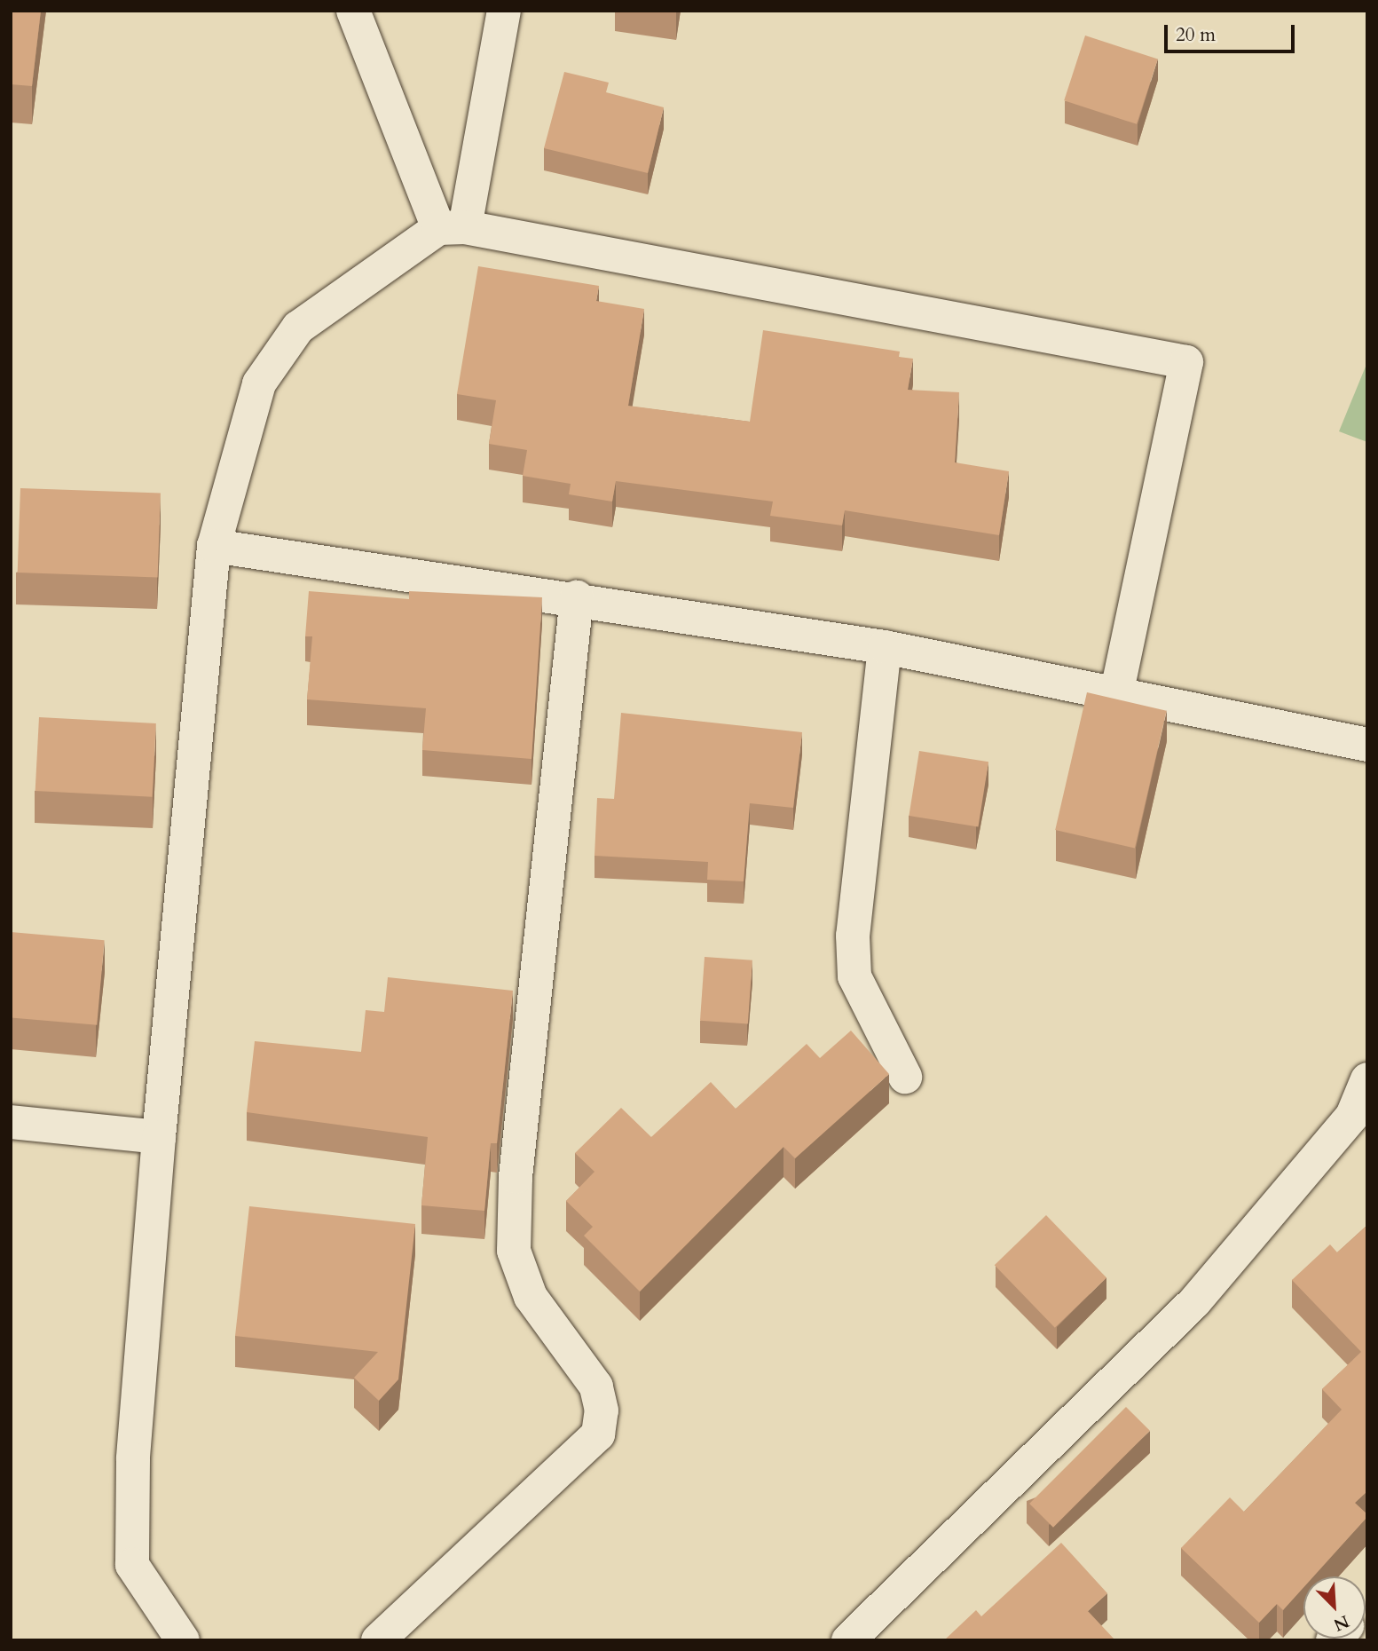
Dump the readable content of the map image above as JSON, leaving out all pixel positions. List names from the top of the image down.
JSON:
{
  "scale_bar": "20 m",
  "north": "bottom right"
}
